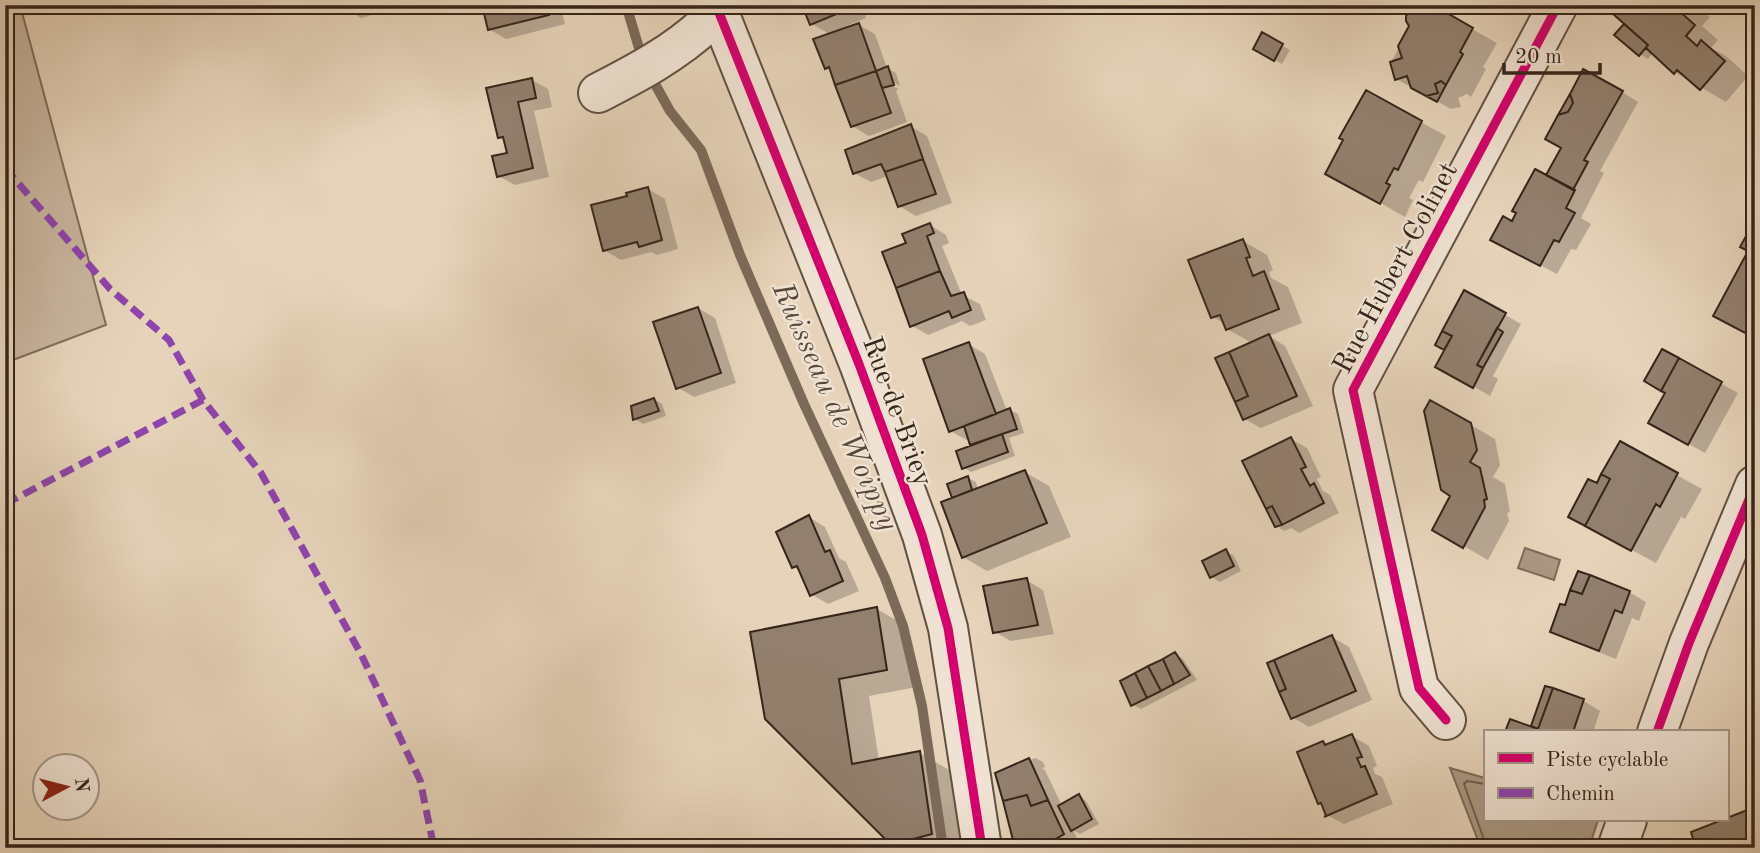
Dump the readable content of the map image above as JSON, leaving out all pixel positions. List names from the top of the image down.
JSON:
{
  "streets": {
    "street": ["Rue Hubert Colinet", "Rue de Briey"]
  },
  "water": ["Ruisseau de Woippy"],
  "legend": ["Piste cyclable", "Chemin"],
  "scale_bar": "20 m",
  "north": "right"
}
